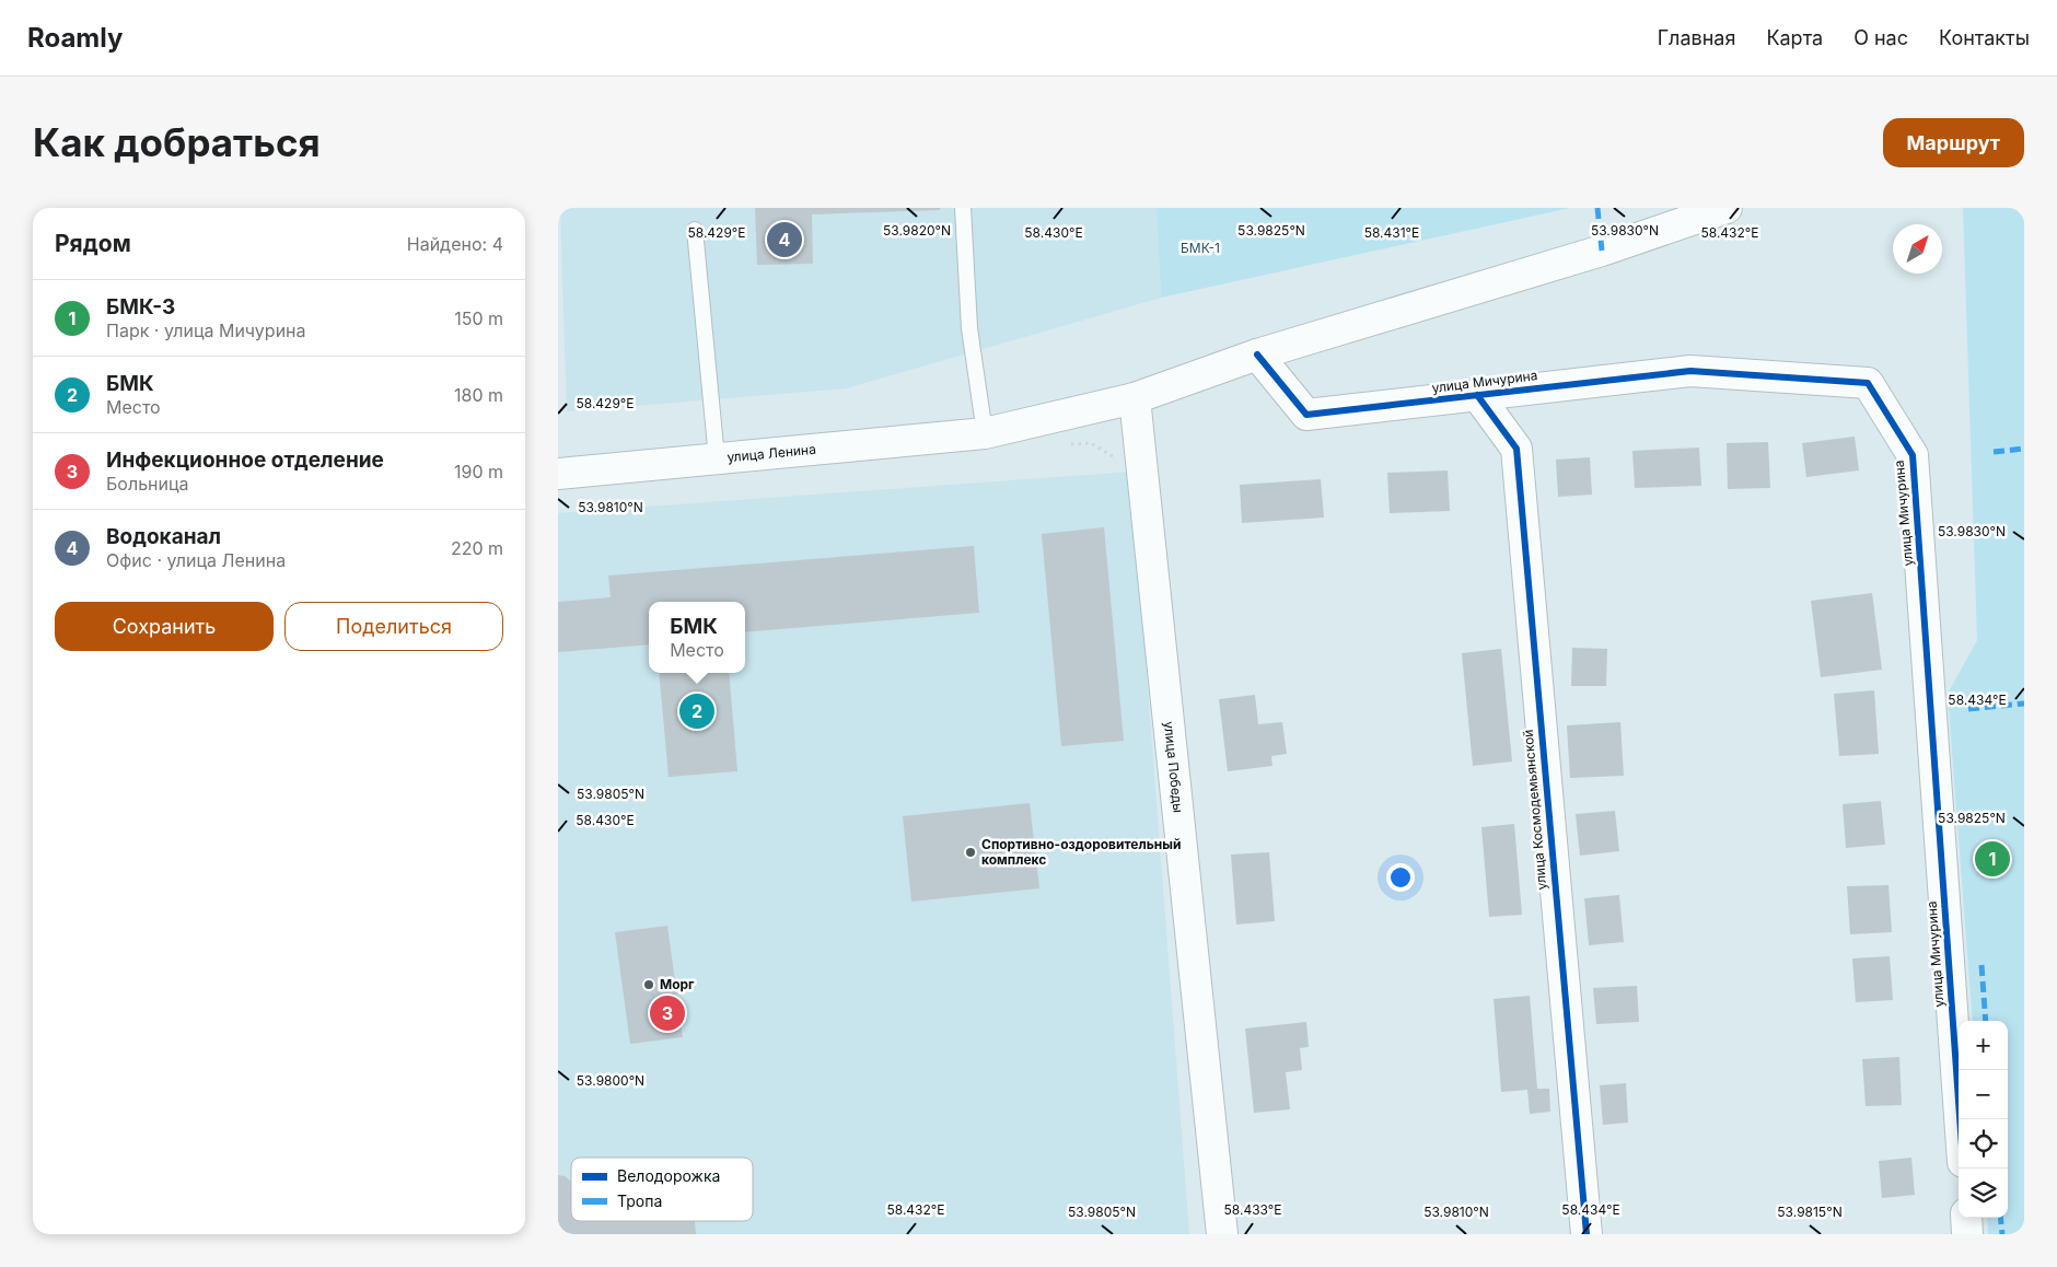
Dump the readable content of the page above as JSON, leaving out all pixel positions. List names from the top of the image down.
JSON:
{
  "streets": {
    "street": [
      "улица Мичурина",
      "улица Ленина",
      "улица Победы",
      "улица Космодемьянской"
    ]
  },
  "crossings": [
    ["улица Мичурина", "улица Ленина"],
    ["улица Мичурина", "улица Космодемьянской"],
    ["улица Ленина", "улица Победы"]
  ],
  "parks": ["БМК-1"],
  "places": ["Спортивно-оздоровительный комплекс", "Морг"],
  "legend": ["Велодорожка", "Тропа"],
  "north": "top right",
  "page": {
    "header": "Roamly",
    "nav": [
      "Главная",
      "Карта",
      "О нас",
      "Контакты"
    ],
    "buttons": [
      "Маршрут",
      ["Сохранить", "Поделиться"]
    ],
    "title": "Как добраться",
    "heading": ["Рядом", "Найдено: 4"],
    "pins": [
      "4",
      "2",
      "1",
      "3"
    ],
    "list": [
      {
        "mark": "1",
        "name": "БМК-3",
        "note": "Парк · улица Мичурина",
        "value": "150 m"
      },
      {
        "mark": "2",
        "name": "БМК",
        "note": "Место",
        "value": "180 m"
      },
      {
        "mark": "3",
        "name": "Инфекционное отделение",
        "note": "Больница",
        "value": "190 m"
      },
      {
        "mark": "4",
        "name": "Водоканал",
        "note": "Офис · улица Ленина",
        "value": "220 m"
      }
    ],
    "popup": ["БМК", "Место"],
    "map_buttons": ["+", "−"]
  },
  "coordinates": [
    "53.9820°N",
    "53.9825°N",
    "53.9830°N",
    "58.430°E",
    "58.429°E",
    "58.431°E",
    "58.432°E",
    "53.9810°N",
    "58.434°E",
    "53.9805°N",
    "53.9800°N",
    "58.433°E",
    "53.9815°N"
  ]
}
